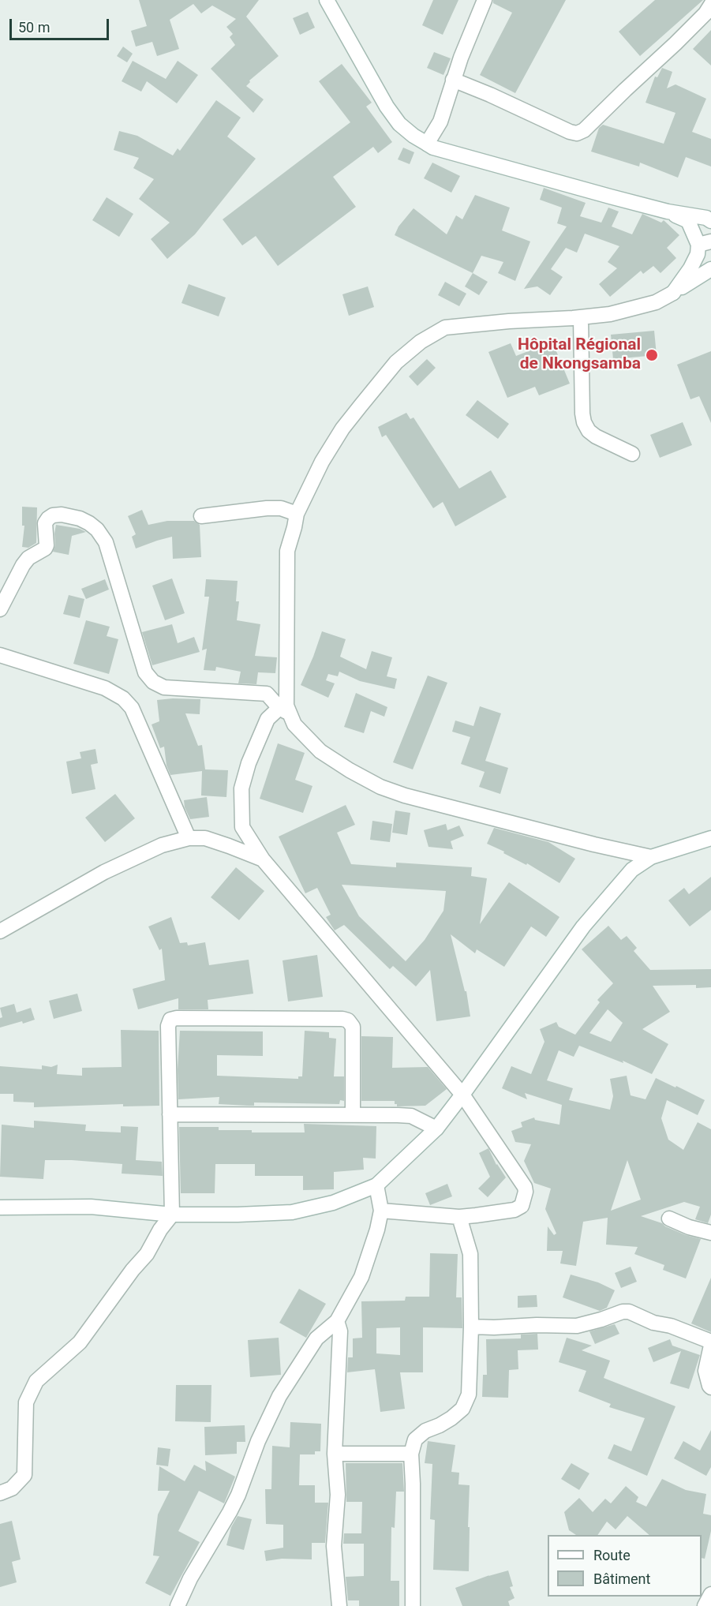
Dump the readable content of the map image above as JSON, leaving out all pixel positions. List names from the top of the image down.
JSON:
{
  "places": ["Hôpital Régional de Nkongsamba"],
  "legend": ["Route", "Bâtiment"],
  "scale_bar": "50 m"
}
